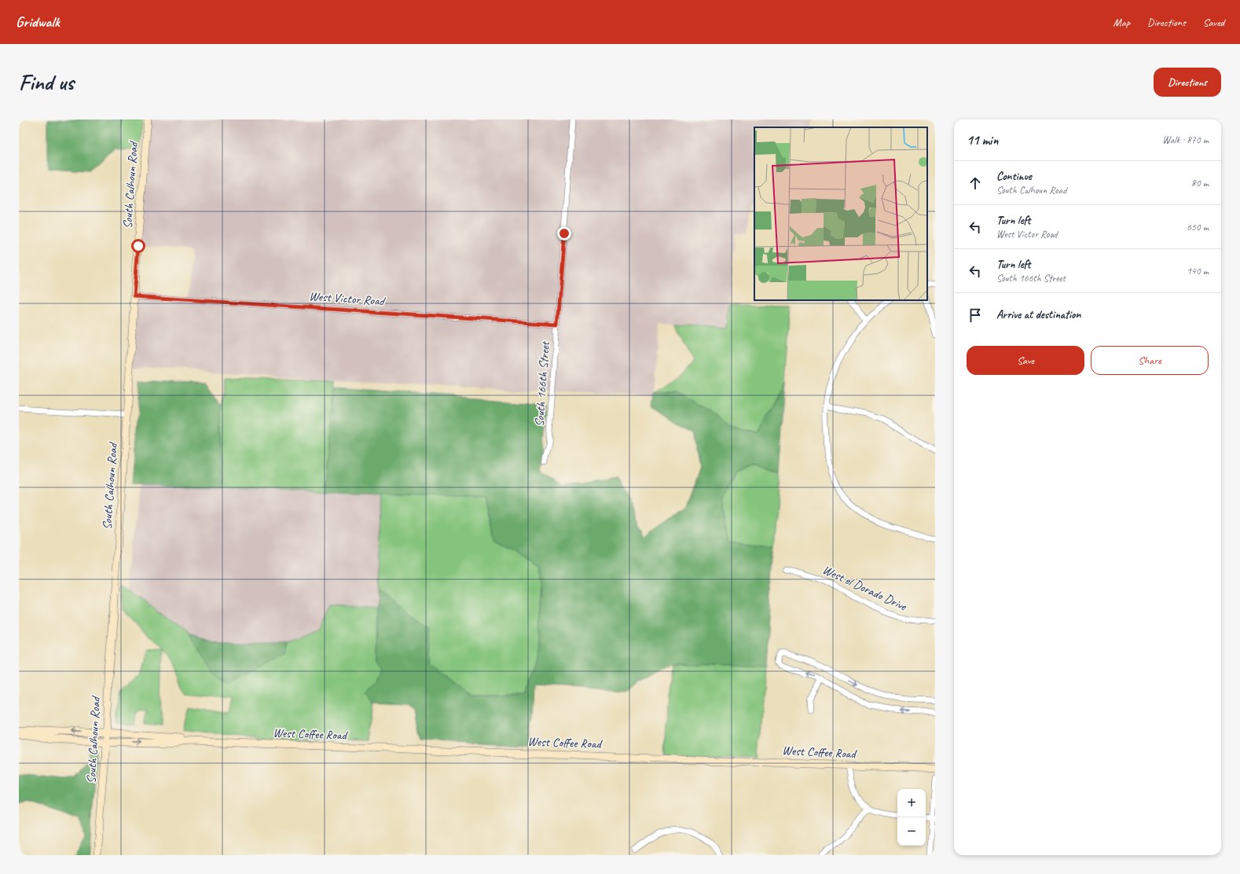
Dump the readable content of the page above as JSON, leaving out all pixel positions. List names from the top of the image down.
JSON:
{
  "streets": {
    "street": [
      "South Calhoun Road",
      "West Victor Road",
      "South 166th Street",
      "West el Dorado Drive",
      "West Coffee Road"
    ]
  },
  "crossings": [
    ["South Calhoun Road", "West Victor Road"],
    ["South Calhoun Road", "West Coffee Road"],
    ["West Victor Road", "South 166th Street"]
  ],
  "page": {
    "header": "Gridwalk",
    "nav": ["Map", "Directions", "Saved"],
    "buttons": [
      "Directions",
      ["Save", "Share"]
    ],
    "title": "Find us",
    "heading": ["11 min", "Walk · 870 m"],
    "list": [
      ["Continue", "South Calhoun Road", "80 m"],
      ["Turn left", "West Victor Road", "650 m"],
      ["Turn left", "South 166th Street", "140 m"],
      "Arrive at destination"
    ],
    "map_buttons": ["+", "−"]
  }
}
